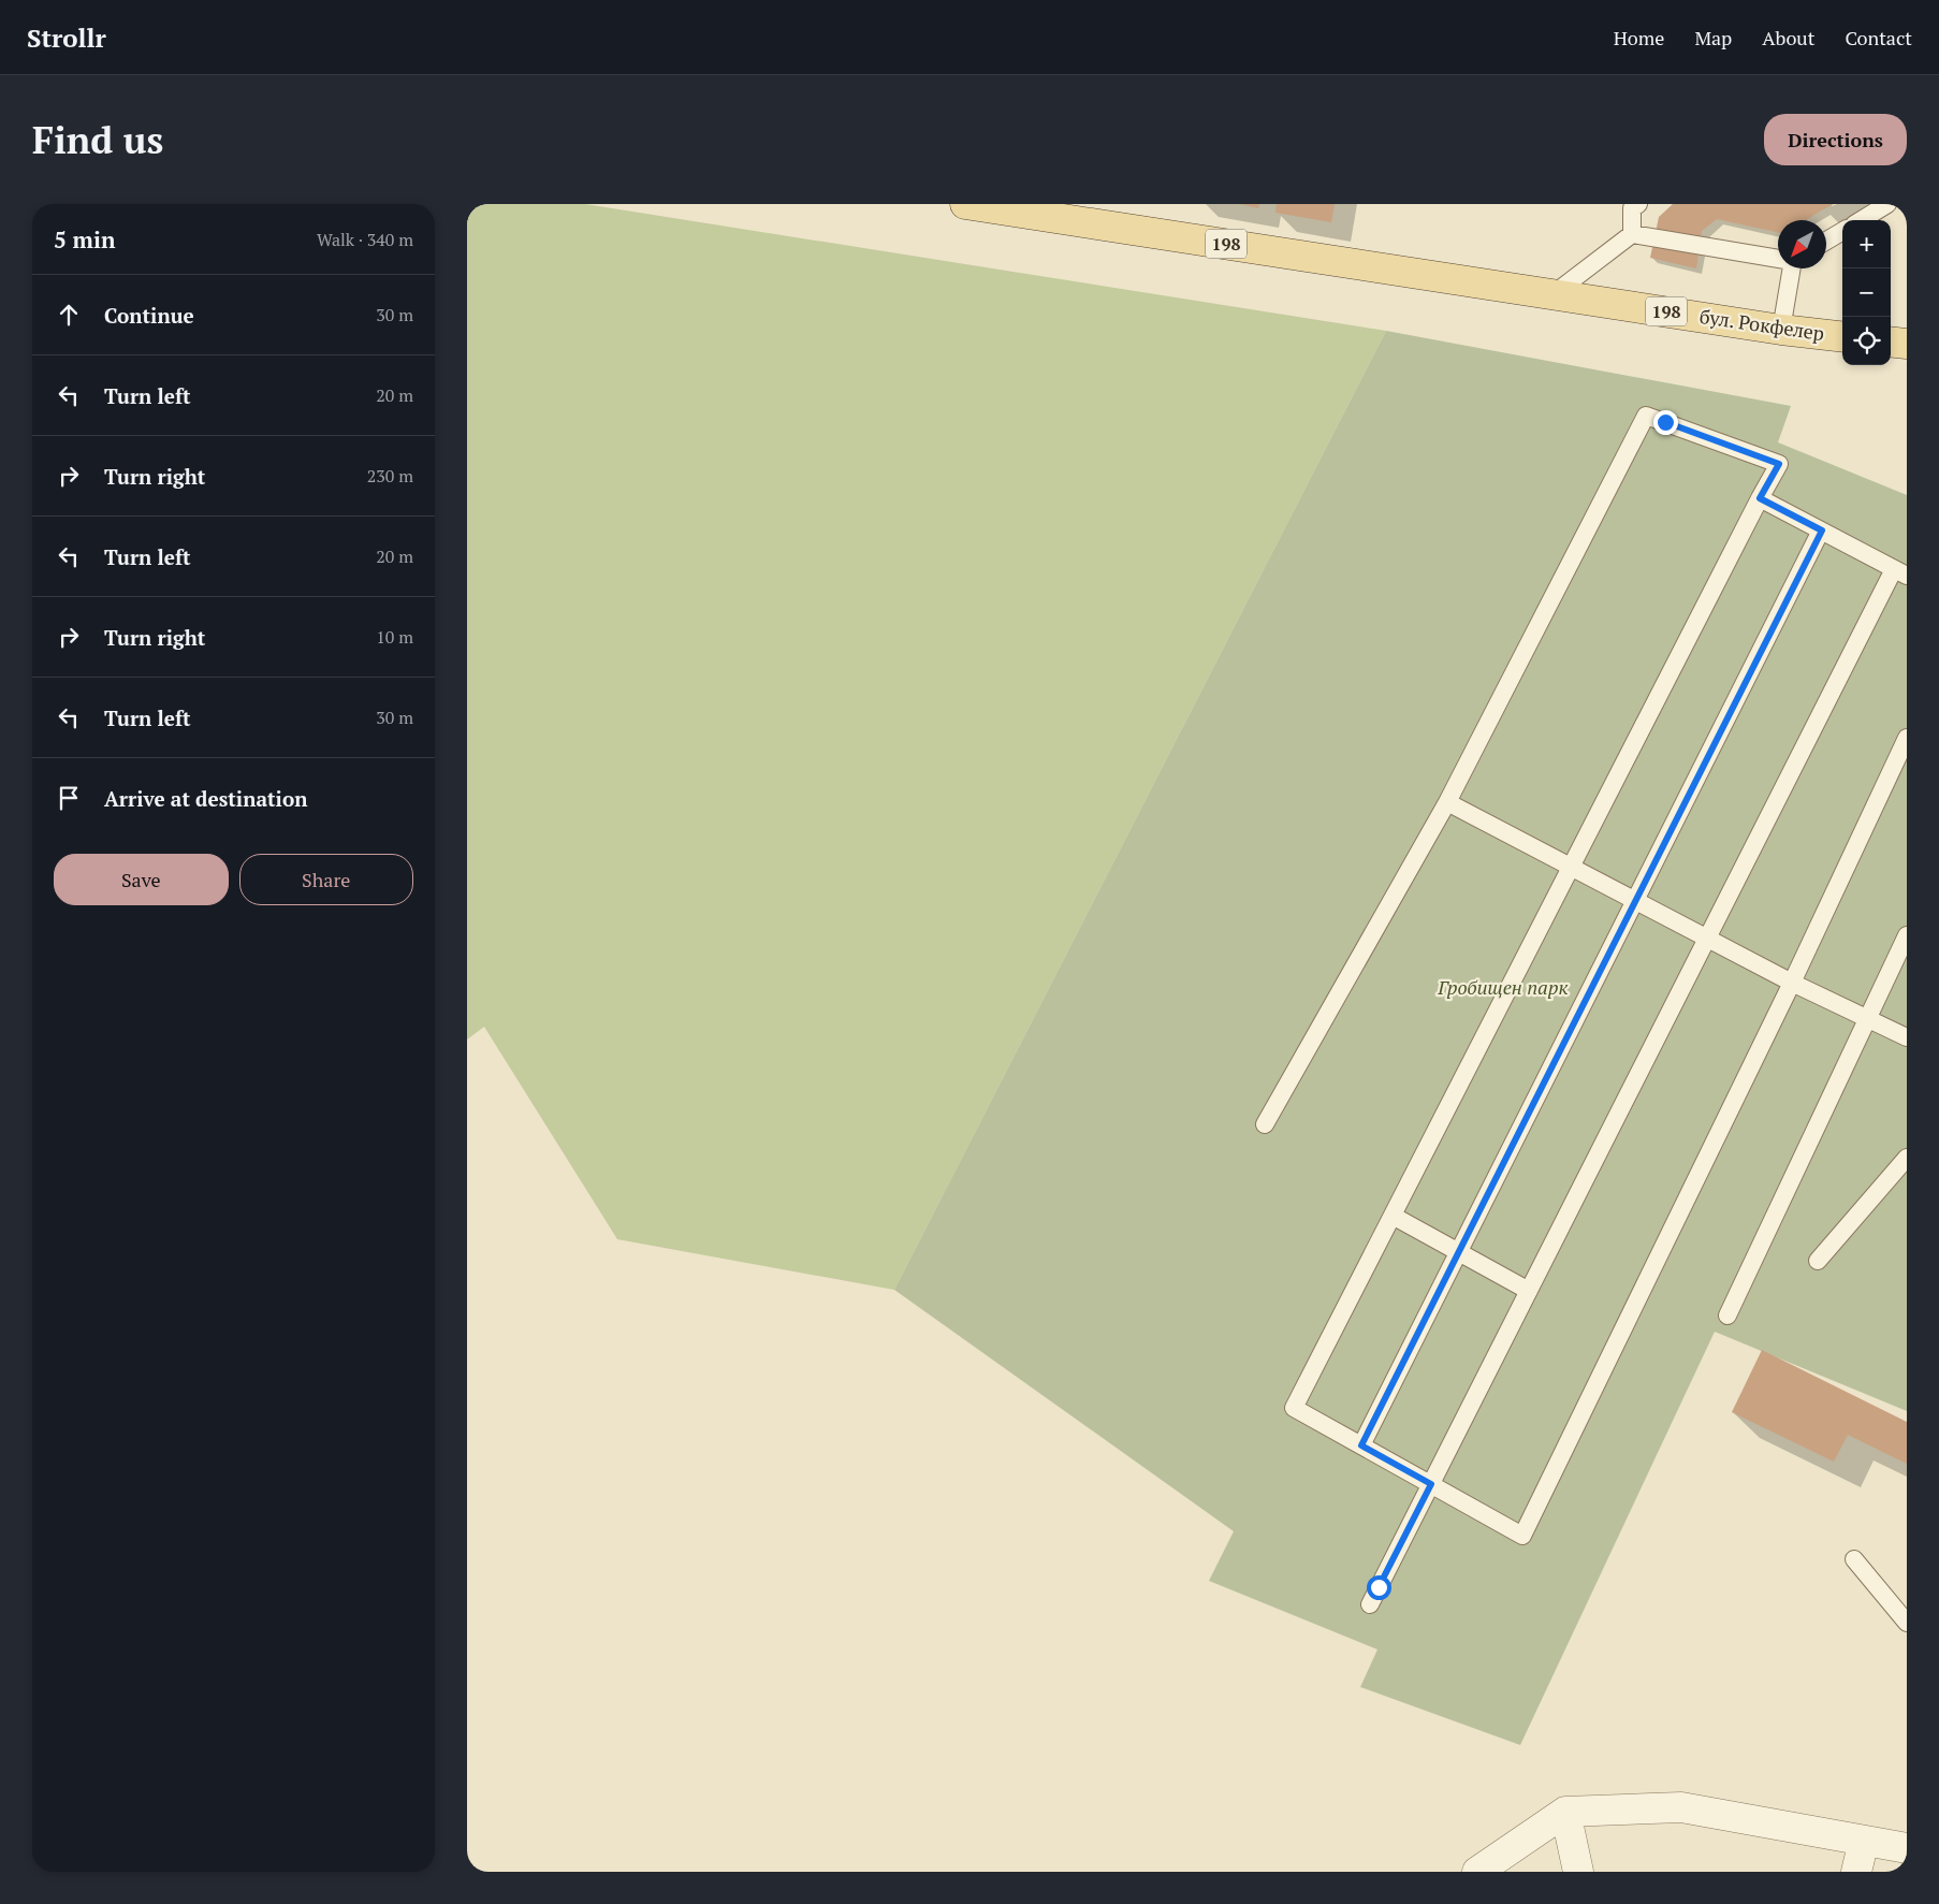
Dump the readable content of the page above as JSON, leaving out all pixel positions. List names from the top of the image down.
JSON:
{
  "streets": {
    "main road": ["198", "бул. Рокфелер"]
  },
  "parks": ["Гробищен парк"],
  "north": "bottom left",
  "page": {
    "header": "Strollr",
    "nav": [
      "Home",
      "Map",
      "About",
      "Contact"
    ],
    "buttons": [
      "Directions",
      ["Save", "Share"]
    ],
    "title": "Find us",
    "heading": ["5 min", "Walk · 340 m"],
    "map_buttons": ["+", "−"],
    "list": [
      ["Continue", "30 m"],
      ["Turn left", "20 m"],
      ["Turn right", "230 m"],
      ["Turn left", "20 m"],
      ["Turn right", "10 m"],
      ["Turn left", "30 m"],
      "Arrive at destination"
    ]
  }
}
